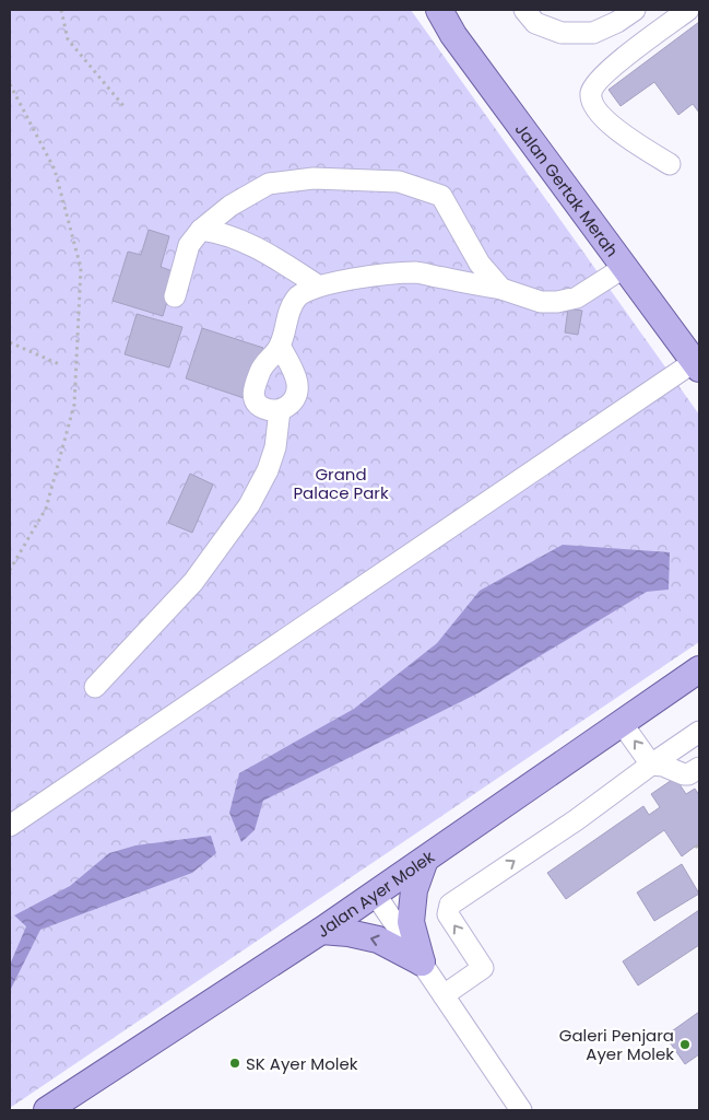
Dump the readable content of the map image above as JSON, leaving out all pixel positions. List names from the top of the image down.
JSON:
{
  "streets": {
    "main road": ["Jalan Gertak Merah", "Jalan Ayer Molek"]
  },
  "parks": ["Grand Palace Park"],
  "places": ["Galeri Penjara Ayer Molek", "SK Ayer Molek"]
}
